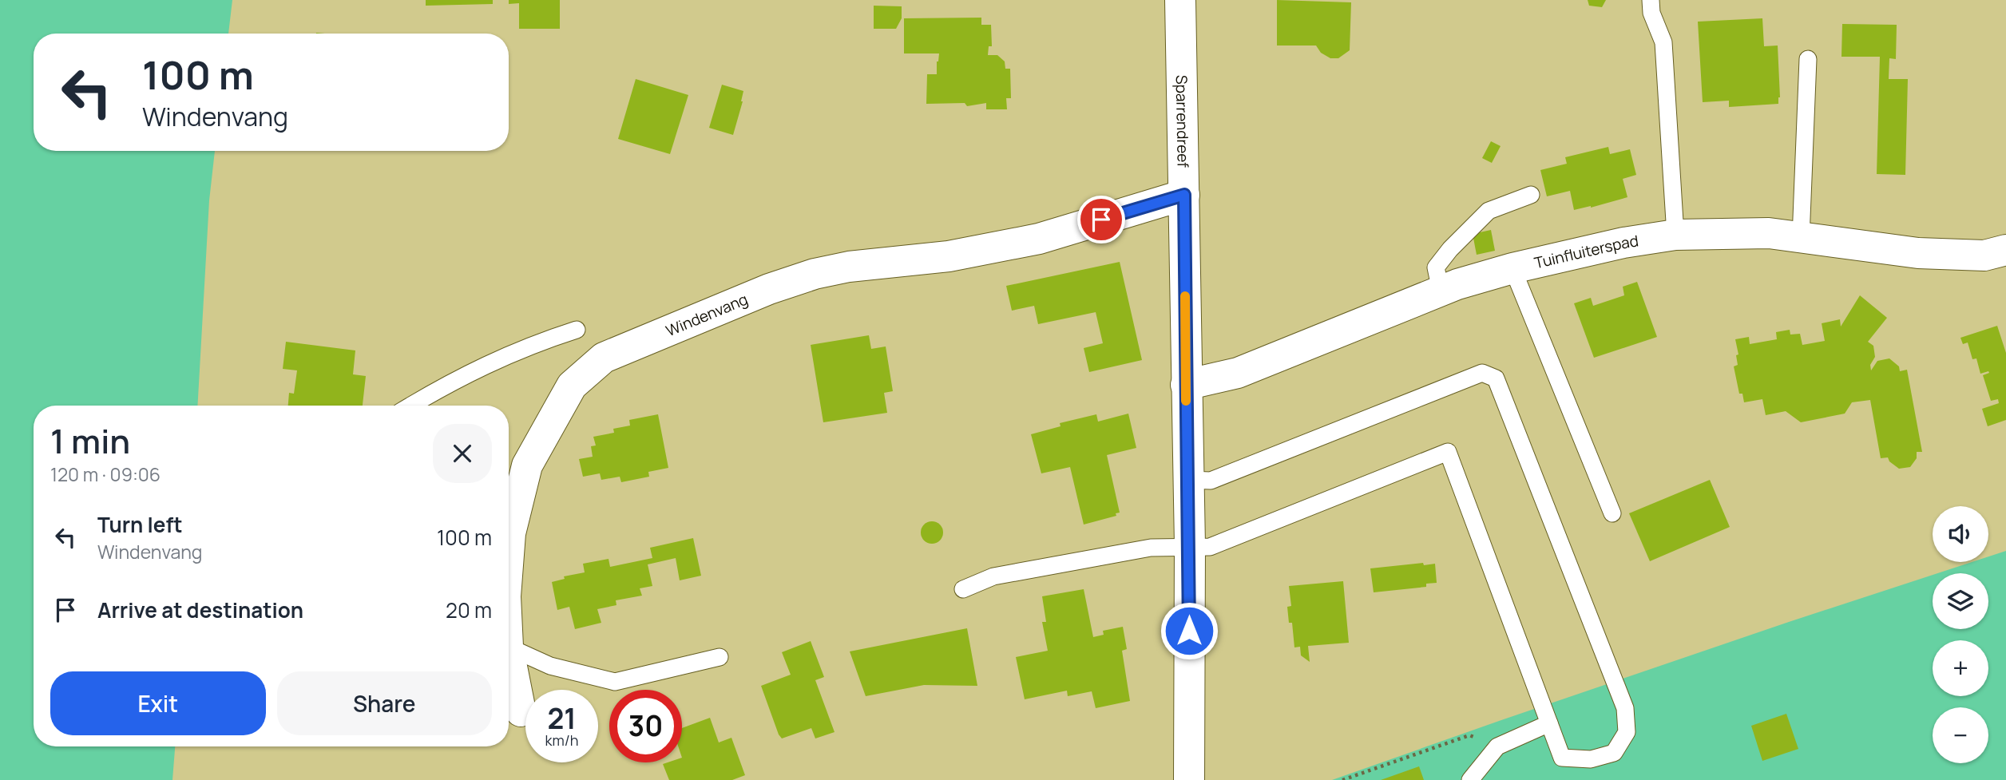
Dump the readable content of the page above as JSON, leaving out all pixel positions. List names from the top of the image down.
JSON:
{
  "streets": {
    "street": ["Sparrendreef", "Tuinfluiterspad", "Windenvang"]
  },
  "crossings": [
    ["Sparrendreef", "Tuinfluiterspad"],
    ["Sparrendreef", "Windenvang"]
  ],
  "page": {
    "turn": ["100 m", "Windenvang"],
    "heading": ["1 min", "120 m · 09:06"],
    "list": [
      {
        "name": "Turn left",
        "note": "Windenvang",
        "value": "100 m"
      },
      {
        "name": "Arrive at destination",
        "value": "20 m"
      }
    ],
    "map_buttons": ["+", "−"],
    "buttons": ["Exit", "Share"],
    "speed": "21 km/h",
    "limit": "30"
  }
}
